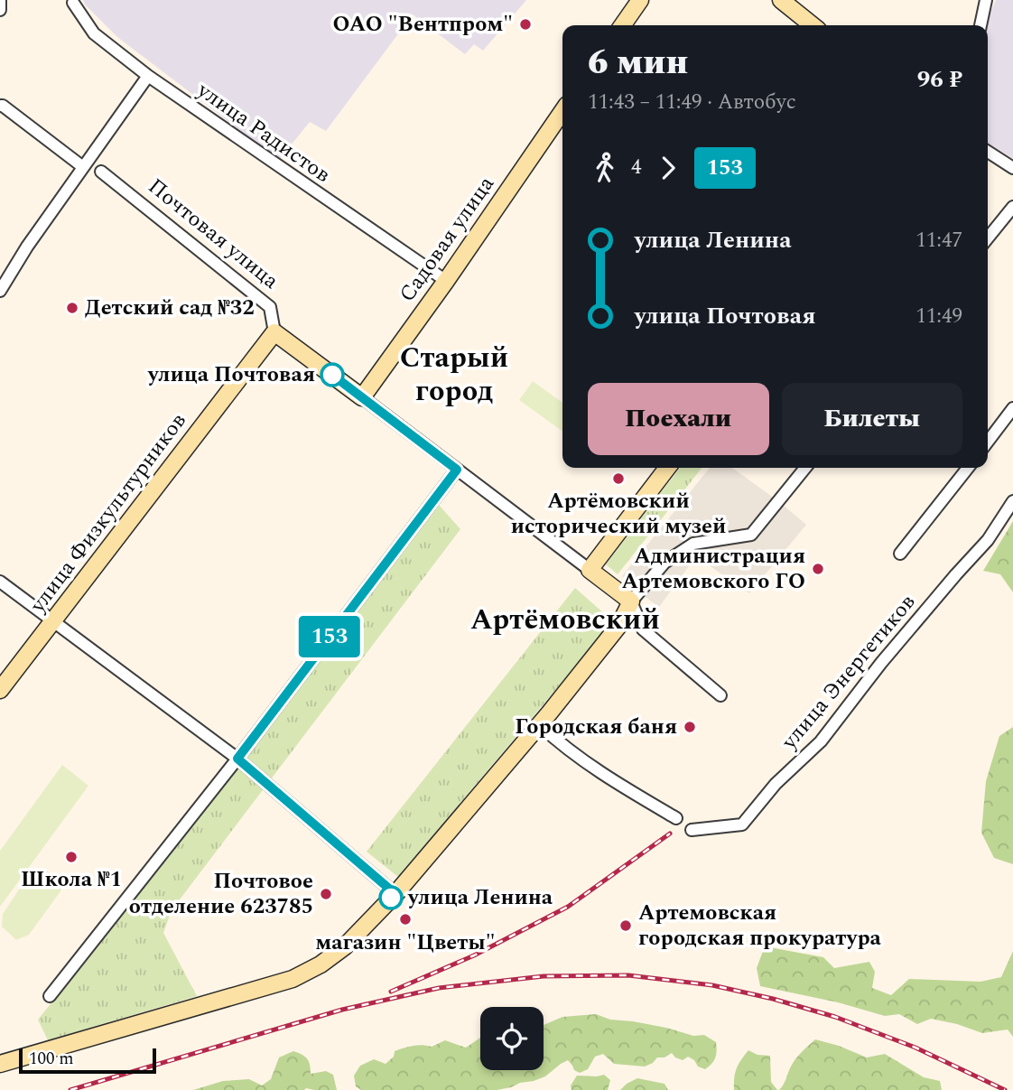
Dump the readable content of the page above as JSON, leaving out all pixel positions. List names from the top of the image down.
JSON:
{
  "streets": {
    "street": [
      "улица Радистов",
      "Почтовая улица",
      "Садовая улица",
      "улица Физкультурников",
      "улица Энергетиков"
    ]
  },
  "crossings": [
    ["улица Радистов", "Садовая улица"],
    ["Почтовая улица", "улица Физкультурников"]
  ],
  "districts": ["Старый город", "Артёмовский"],
  "places": [
    "ОАО \"Вентпром\"",
    "Детский сад №32",
    "улица Почтовая",
    "Артёмовский исторический музей",
    "Администрация Артемовского ГО",
    "Городская баня",
    "Школа №1",
    "Почтовое отделение 623785",
    "улица Ленина",
    "магазин \"Цветы\"",
    "Артемовская городская прокуратура"
  ],
  "lines": ["bus line 153"],
  "scale_bar": "100 m",
  "page": {
    "on_map": "153",
    "heading": ["6 мин", "11:43 – 11:49 · Автобус", "96 ₽"],
    "legs": ["4", "153"],
    "list": [
      {
        "name": "улица Ленина",
        "value": "11:47"
      },
      {
        "name": "улица Почтовая",
        "value": "11:49"
      }
    ],
    "buttons": ["Поехали", "Билеты"],
    "scale": "100 m"
  }
}
